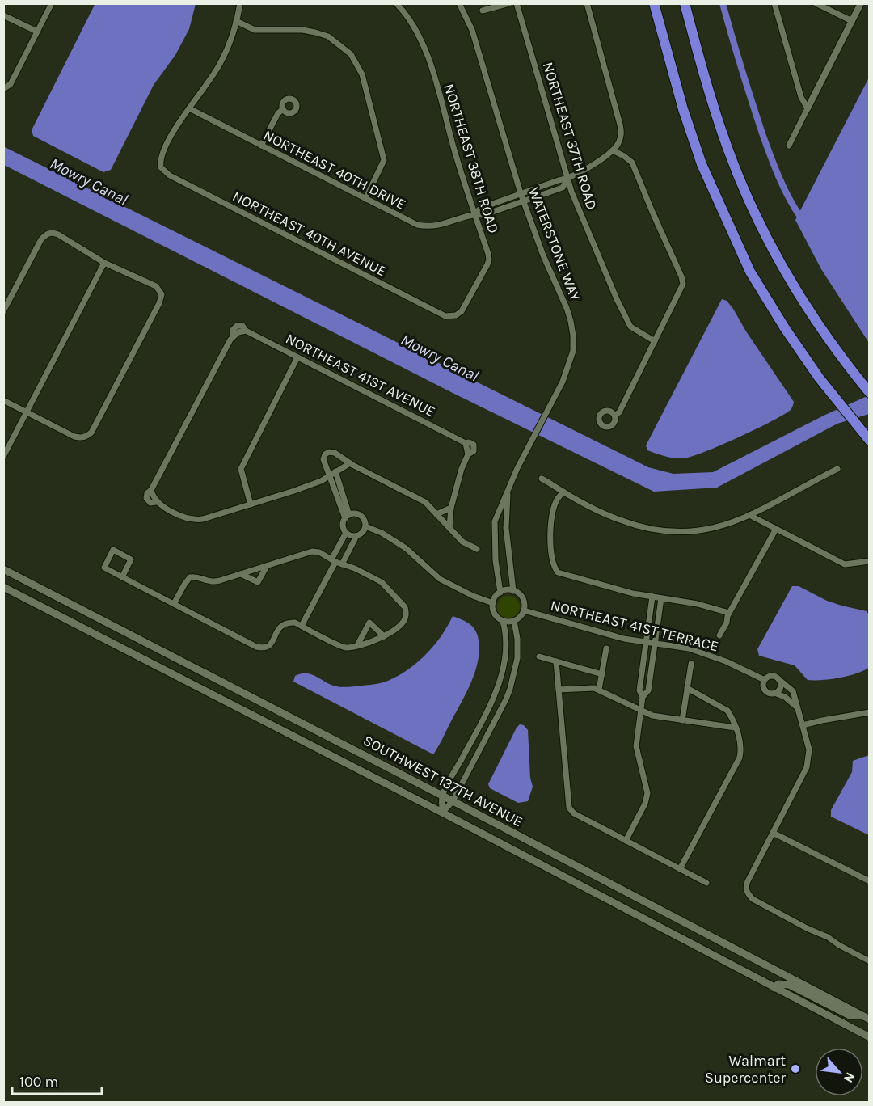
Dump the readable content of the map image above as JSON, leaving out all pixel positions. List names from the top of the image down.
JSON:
{
  "streets": {
    "main road": ["SOUTHWEST 137TH AVENUE"],
    "street": [
      "NORTHEAST 37TH ROAD",
      "NORTHEAST 38TH ROAD",
      "NORTHEAST 40TH DRIVE",
      "NORTHEAST 40TH AVENUE",
      "WATERSTONE WAY",
      "NORTHEAST 41ST AVENUE",
      "NORTHEAST 41ST TERRACE"
    ]
  },
  "crossings": [
    ["NORTHEAST 38TH ROAD", "NORTHEAST 40TH DRIVE"],
    ["NORTHEAST 38TH ROAD", "NORTHEAST 40TH AVENUE"],
    ["NORTHEAST 40TH DRIVE", "NORTHEAST 40TH AVENUE"],
    ["WATERSTONE WAY", "NORTHEAST 41ST TERRACE"]
  ],
  "water": ["Mowry Canal"],
  "places": ["Walmart Supercenter"],
  "scale_bar": "100 m",
  "north": "bottom right"
}
